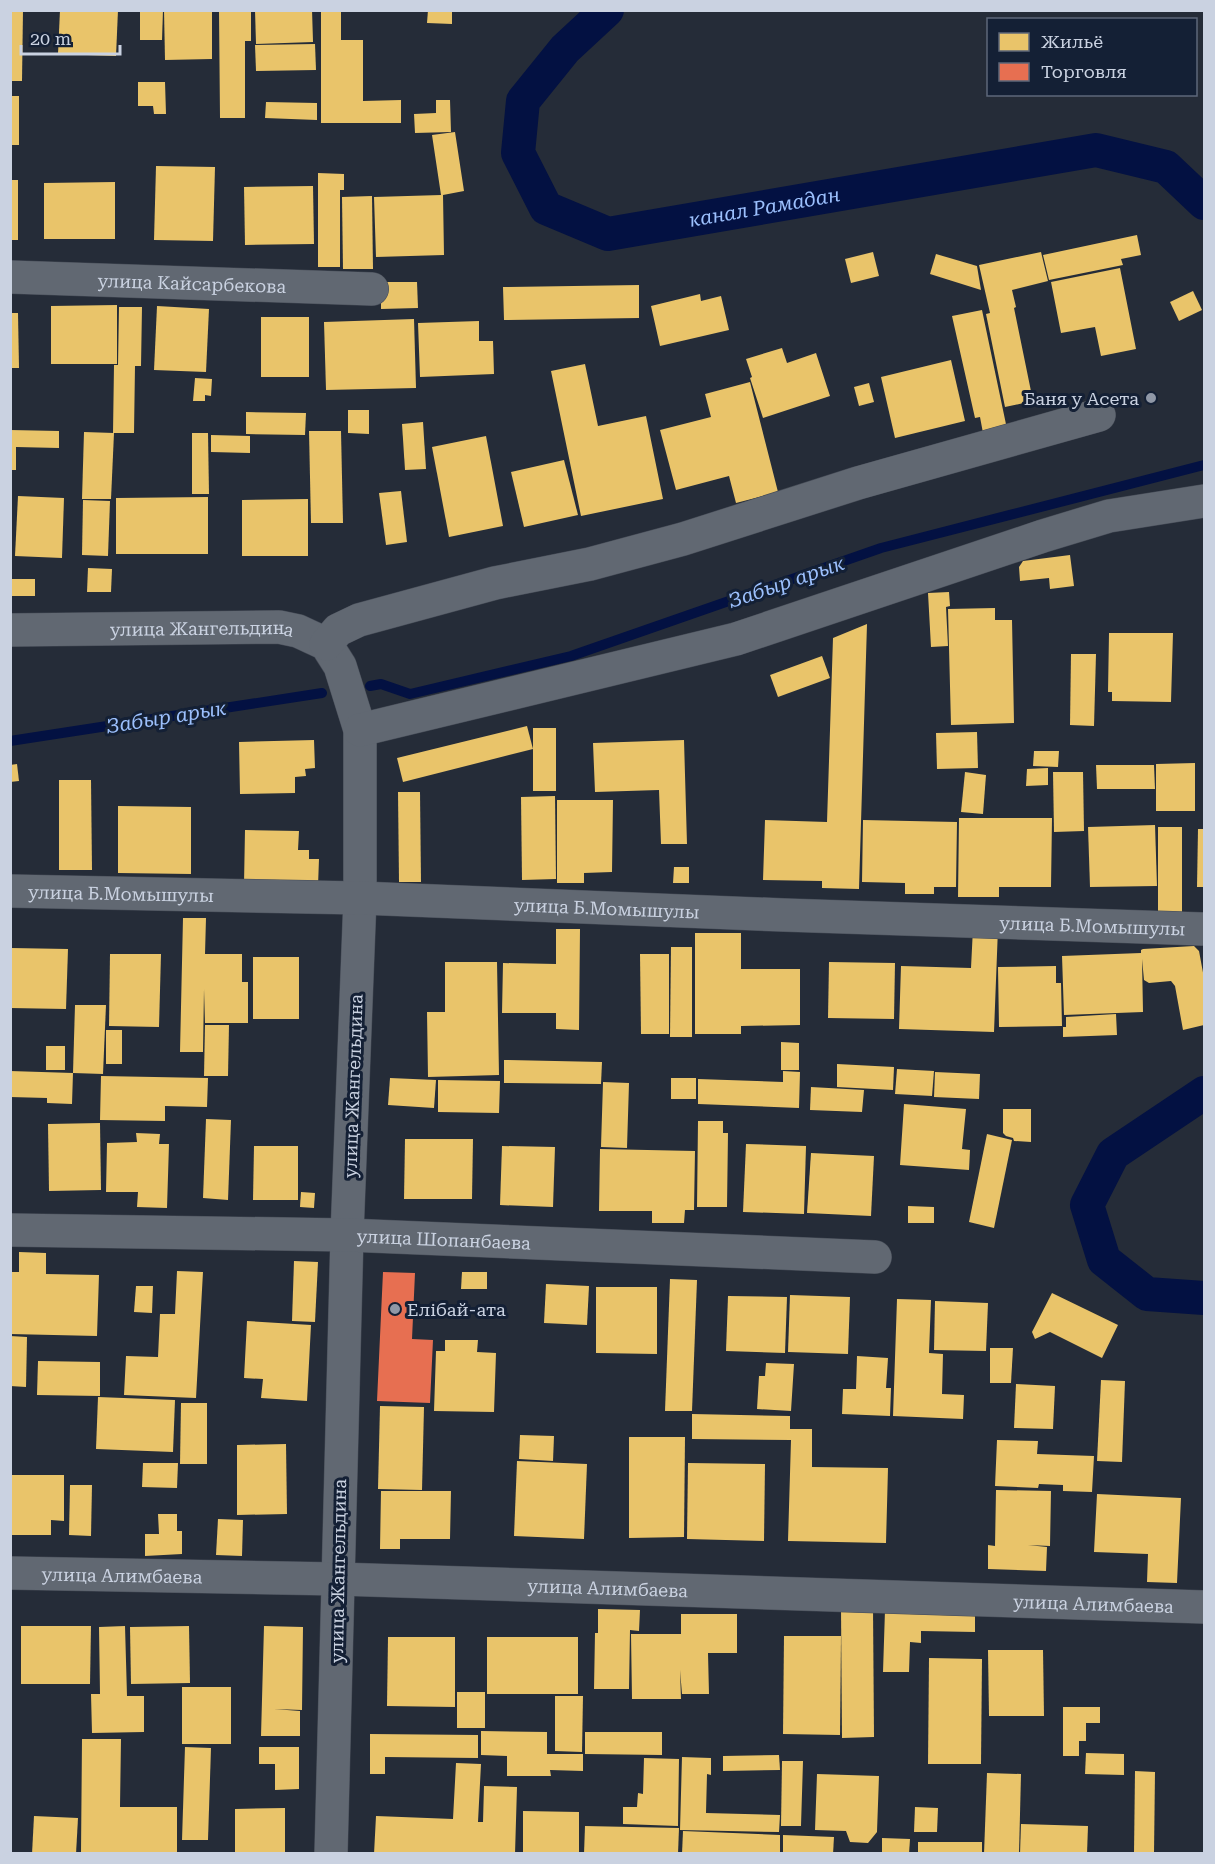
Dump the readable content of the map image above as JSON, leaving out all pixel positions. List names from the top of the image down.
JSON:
{
  "streets": {
    "street": [
      "улица Кайсарбекова",
      "улица Жангельдина",
      "улица Б.Момышулы",
      "улица Шопанбаева",
      "улица Алимбаева"
    ]
  },
  "crossings": [
    ["улица Жангельдина", "улица Б.Момышулы"],
    ["улица Жангельдина", "улица Шопанбаева"],
    ["улица Жангельдина", "улица Алимбаева"]
  ],
  "water": ["канал Рамадан", "Забыр арык"],
  "places": ["Баня у Асета", "Елібай-ата"],
  "legend": ["Жильё", "Торговля"],
  "scale_bar": "20 m"
}
